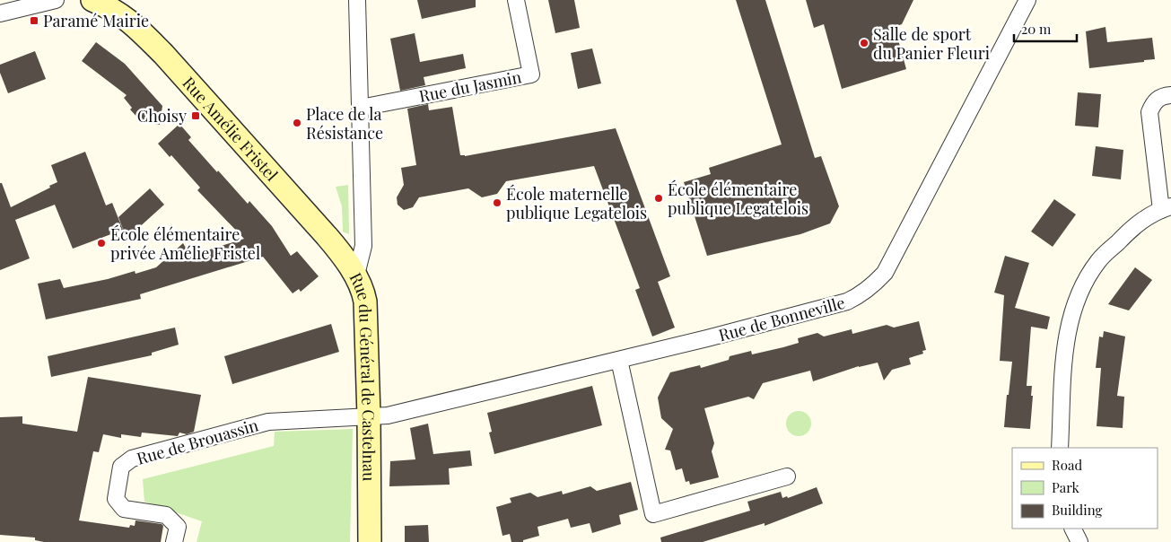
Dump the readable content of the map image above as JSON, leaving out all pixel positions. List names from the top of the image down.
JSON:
{
  "streets": {
    "main road": ["Rue Amélie Fristel", "Rue du Général de Castelnau"],
    "street": ["Rue du Jasmin", "Rue de Bonneville", "Rue de Brouassin"]
  },
  "crossings": [
    ["Rue du Jasmin", "Rue du Général de Castelnau"],
    ["Rue Amélie Fristel", "Rue du Général de Castelnau"],
    ["Rue de Bonneville", "Rue du Général de Castelnau"],
    ["Rue de Bonneville", "Rue de Brouassin"],
    ["Rue du Général de Castelnau", "Rue de Brouassin"]
  ],
  "places": {
    "transit": ["Paramé Mairie", "Choisy"],
    "other": [
      "Salle de sport du Panier Fleuri",
      "Place de la Résistance",
      "École élémentaire publique Legatelois",
      "École maternelle publique Legatelois",
      "École élémentaire privée Amélie Fristel"
    ]
  },
  "legend": ["Road", "Park", "Building"],
  "scale_bar": "20 m"
}
